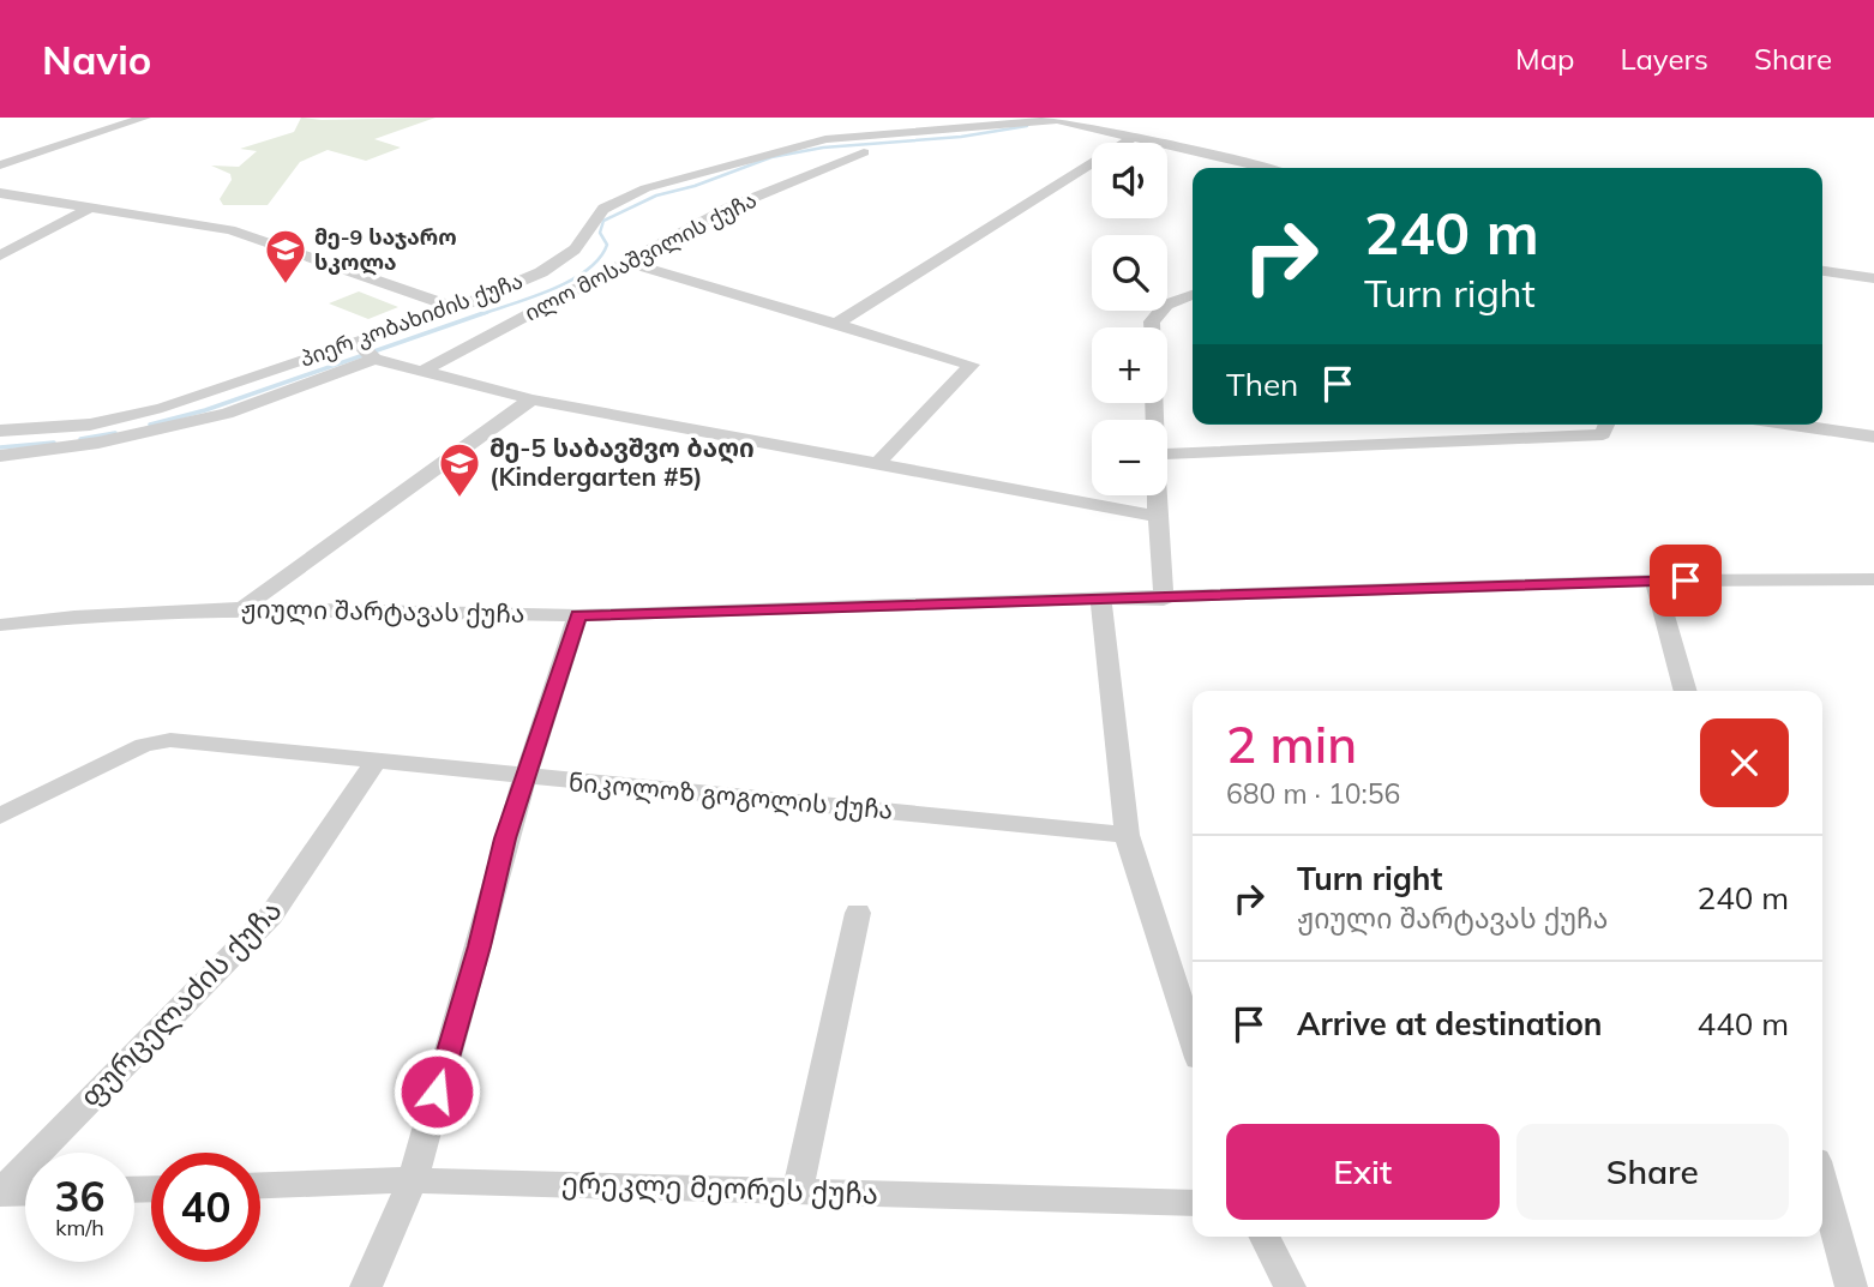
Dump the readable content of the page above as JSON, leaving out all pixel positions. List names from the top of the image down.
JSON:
{
  "streets": {
    "street": [
      "ილო მოსაშვილის ქუჩა",
      "პიერ კობახიძის ქუჩა",
      "ჟიული შარტავას ქუჩა",
      "ნიკოლოზ გოგოლის ქუჩა",
      "ფურცელაძის ქუჩა",
      "ერეკლე მეორეს ქუჩა"
    ]
  },
  "crossings": [
    ["ნიკოლოზ გოგოლის ქუჩა", "ფურცელაძის ქუჩა"]
  ],
  "places": {
    "school or university": ["მე-9 საჯარო სკოლა", "მე-5 საბავშვო ბაღი (Kindergarten #5)"]
  },
  "page": {
    "header": "Navio",
    "nav": ["Map", "Layers", "Share"],
    "map_buttons": ["+", "−"],
    "turn": ["240 m", "Turn right"],
    "then": "Then",
    "heading": ["2 min", "680 m · 10:56"],
    "list": [
      {
        "name": "Turn right",
        "note": "ჟიული შარტავას ქუჩა",
        "value": "240 m"
      },
      {
        "name": "Arrive at destination",
        "value": "440 m"
      }
    ],
    "buttons": ["Exit", "Share"],
    "speed": "36 km/h",
    "limit": "40"
  }
}
